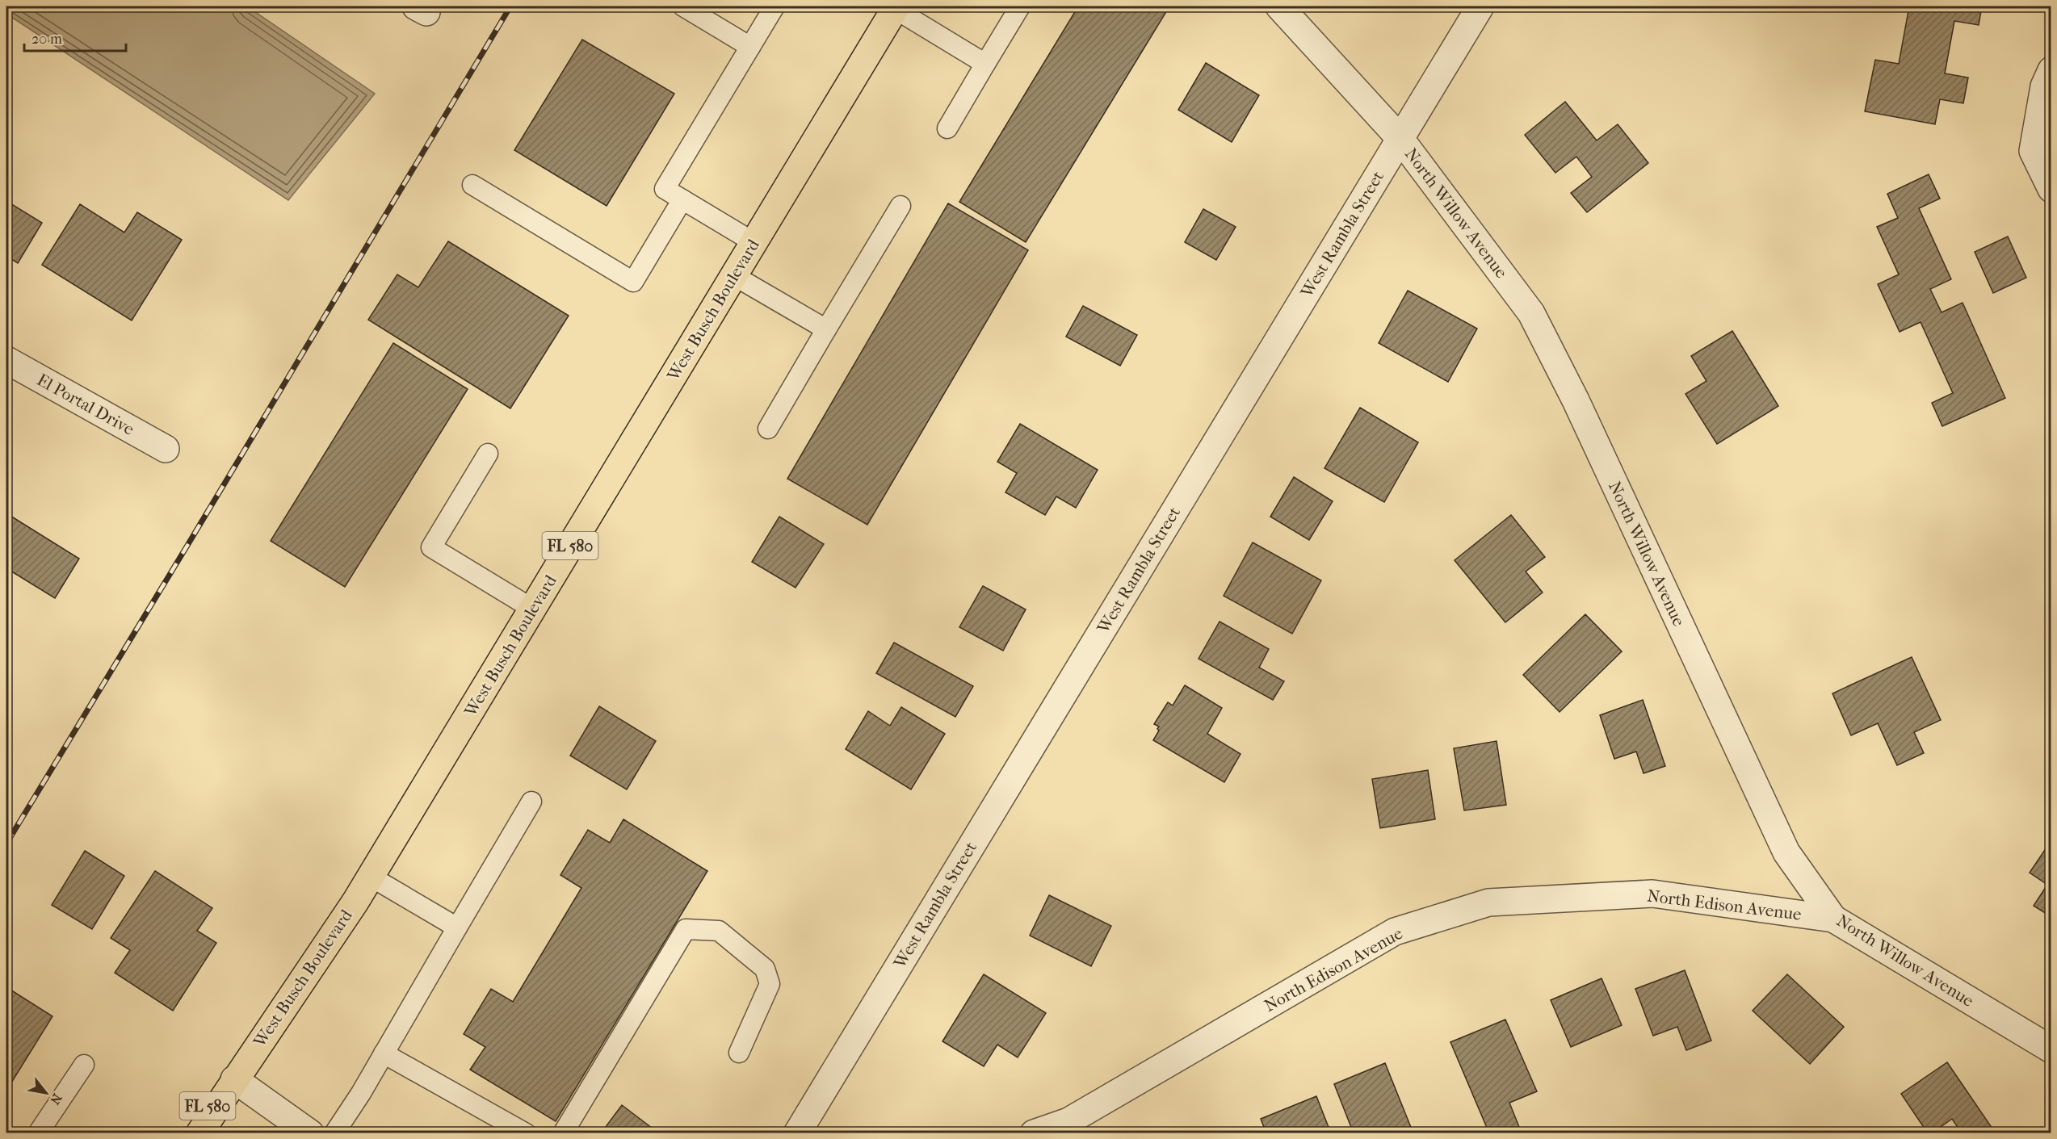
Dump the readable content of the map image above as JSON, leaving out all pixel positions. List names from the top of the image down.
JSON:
{
  "streets": {
    "main road": ["West Busch Boulevard", "FL 580"],
    "street": [
      "North Willow Avenue",
      "West Rambla Street",
      "El Portal Drive",
      "North Edison Avenue"
    ]
  },
  "crossings": [
    ["North Willow Avenue", "West Rambla Street"],
    ["North Willow Avenue", "North Edison Avenue"]
  ],
  "scale_bar": "20 m",
  "north": "bottom right"
}
